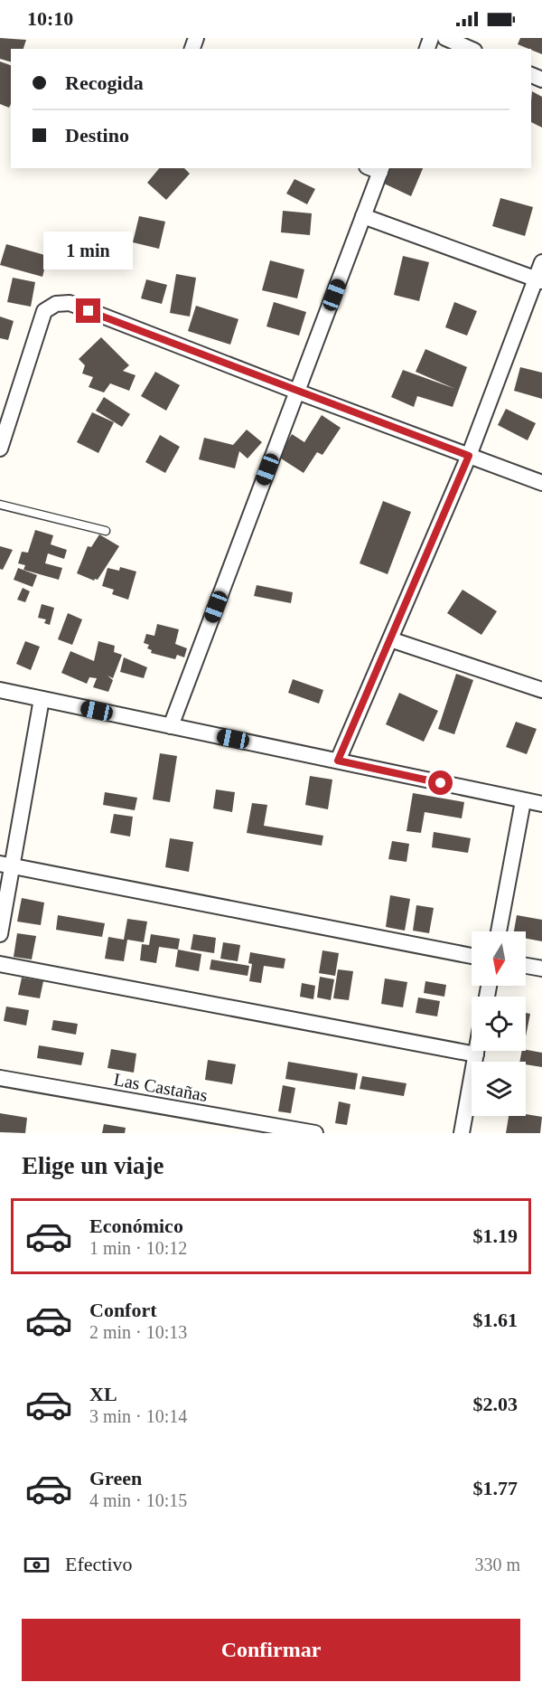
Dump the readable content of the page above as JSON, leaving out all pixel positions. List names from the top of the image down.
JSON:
{
  "streets": {
    "street": ["Las Castañas"]
  },
  "north": "bottom",
  "page": {
    "status": "10:10",
    "banner": ["Recogida", "Destino"],
    "bubble": "1 min",
    "heading": "Elige un viaje",
    "list": [
      {
        "name": "Económico",
        "note": "1 min · 10:12",
        "value": "$1.19"
      },
      {
        "name": "Confort",
        "note": "2 min · 10:13",
        "value": "$1.61"
      },
      {
        "name": "XL",
        "note": "3 min · 10:14",
        "value": "$2.03"
      },
      {
        "name": "Green",
        "note": "4 min · 10:15",
        "value": "$1.77"
      }
    ],
    "pay": ["Efectivo", "330 m"],
    "buttons": "Confirmar"
  }
}
